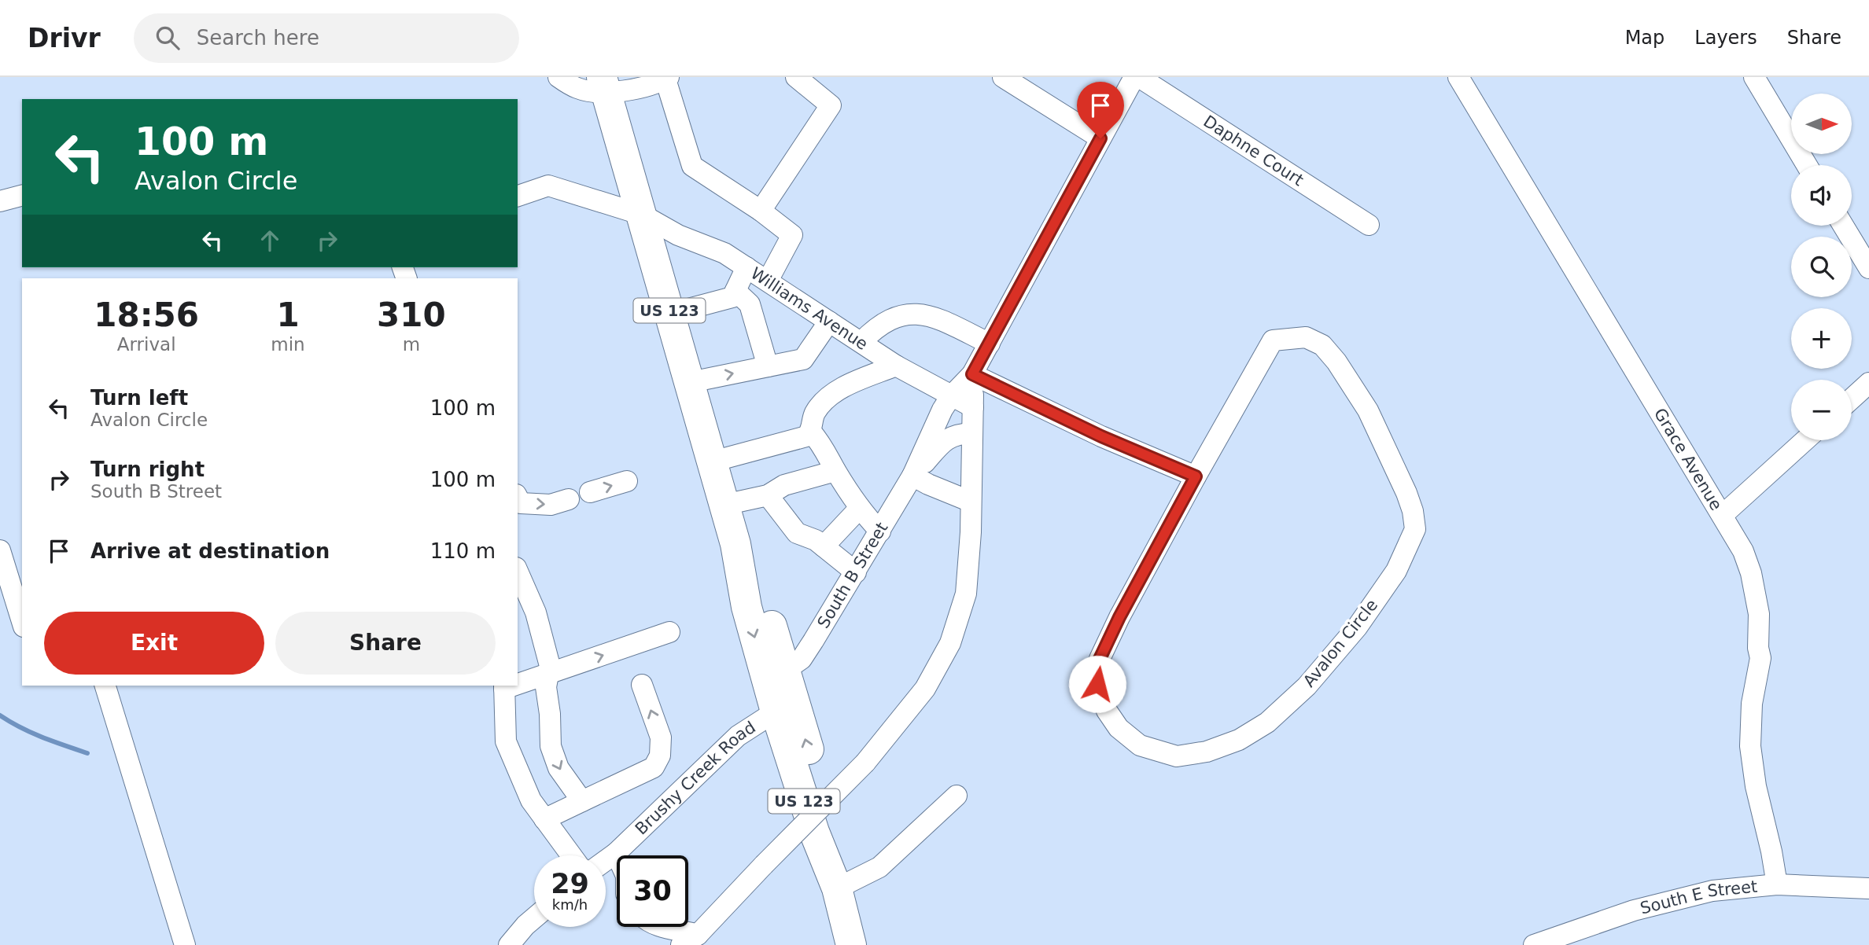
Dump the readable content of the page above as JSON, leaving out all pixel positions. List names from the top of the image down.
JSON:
{
  "streets": {
    "highway": ["US 123"],
    "street": [
      "Daphne Court",
      "Williams Avenue",
      "Grace Avenue",
      "South B Street",
      "Avalon Circle",
      "Brushy Creek Road",
      "South E Street"
    ]
  },
  "crossings": [
    ["Williams Avenue", "US 123"],
    ["Williams Avenue", "South B Street"],
    ["US 123", "South B Street"],
    ["US 123", "Brushy Creek Road"],
    ["Grace Avenue", "South E Street"]
  ],
  "north": "right",
  "page": {
    "header": "Drivr",
    "search": "Search here",
    "nav": ["Map", "Layers", "Share"],
    "map_buttons": ["+", "−"],
    "turn": ["100 m", "Avalon Circle"],
    "eta": [
      "18:56",
      "Arrival",
      "1",
      "min",
      "310",
      "m"
    ],
    "list": [
      {
        "name": "Turn left",
        "note": "Avalon Circle",
        "value": "100 m"
      },
      {
        "name": "Turn right",
        "note": "South B Street",
        "value": "100 m"
      },
      {
        "name": "Arrive at destination",
        "value": "110 m"
      }
    ],
    "buttons": ["Exit", "Share"],
    "speed": "29 km/h",
    "limit": "30"
  }
}
